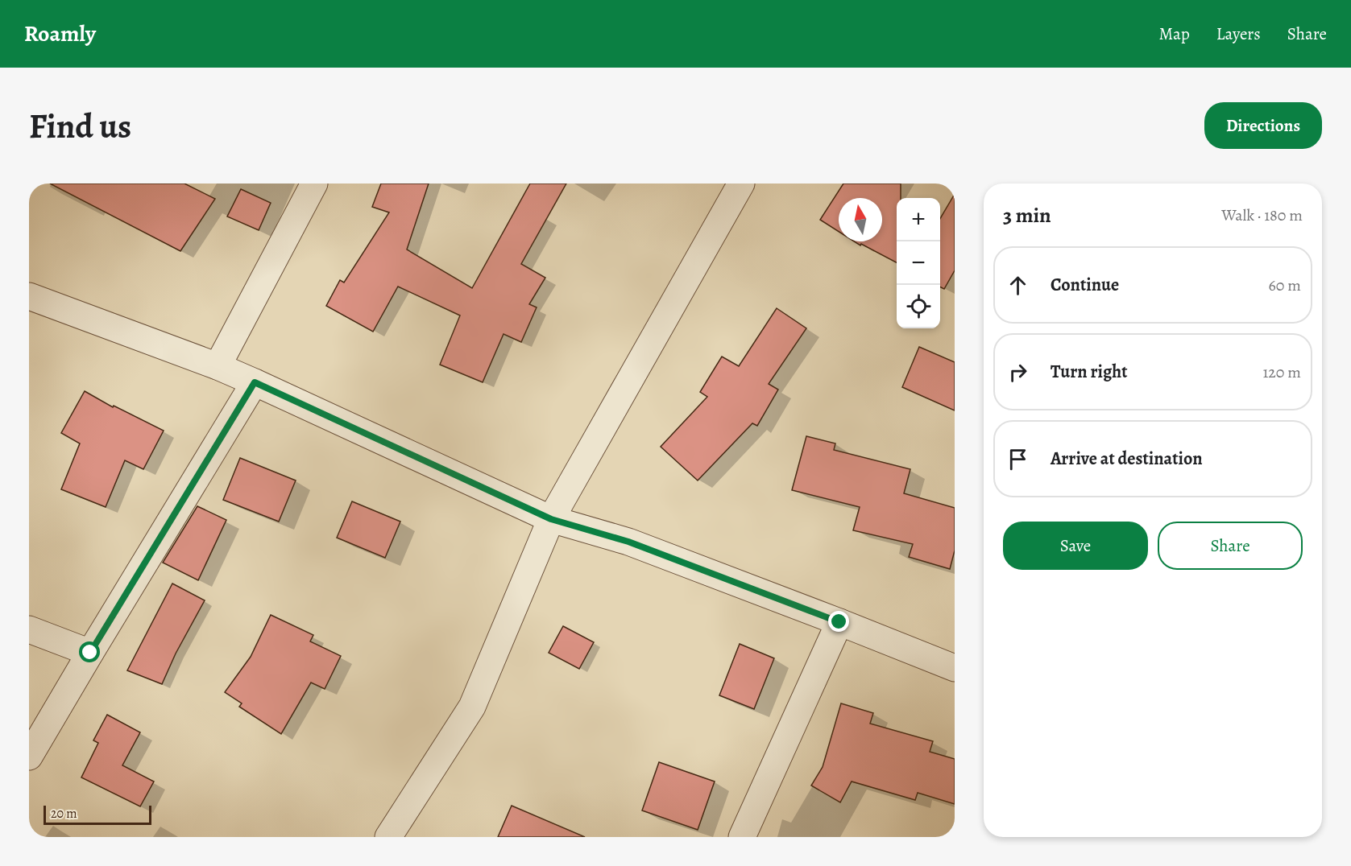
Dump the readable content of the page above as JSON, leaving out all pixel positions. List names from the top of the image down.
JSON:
{
  "scale_bar": "20 m",
  "north": "top",
  "page": {
    "header": "Roamly",
    "nav": ["Map", "Layers", "Share"],
    "buttons": [
      "Directions",
      ["Save", "Share"]
    ],
    "title": "Find us",
    "heading": ["3 min", "Walk · 180 m"],
    "map_buttons": ["+", "−"],
    "list": [
      ["Continue", "60 m"],
      ["Turn right", "120 m"],
      "Arrive at destination"
    ],
    "scale": "20 m"
  }
}
